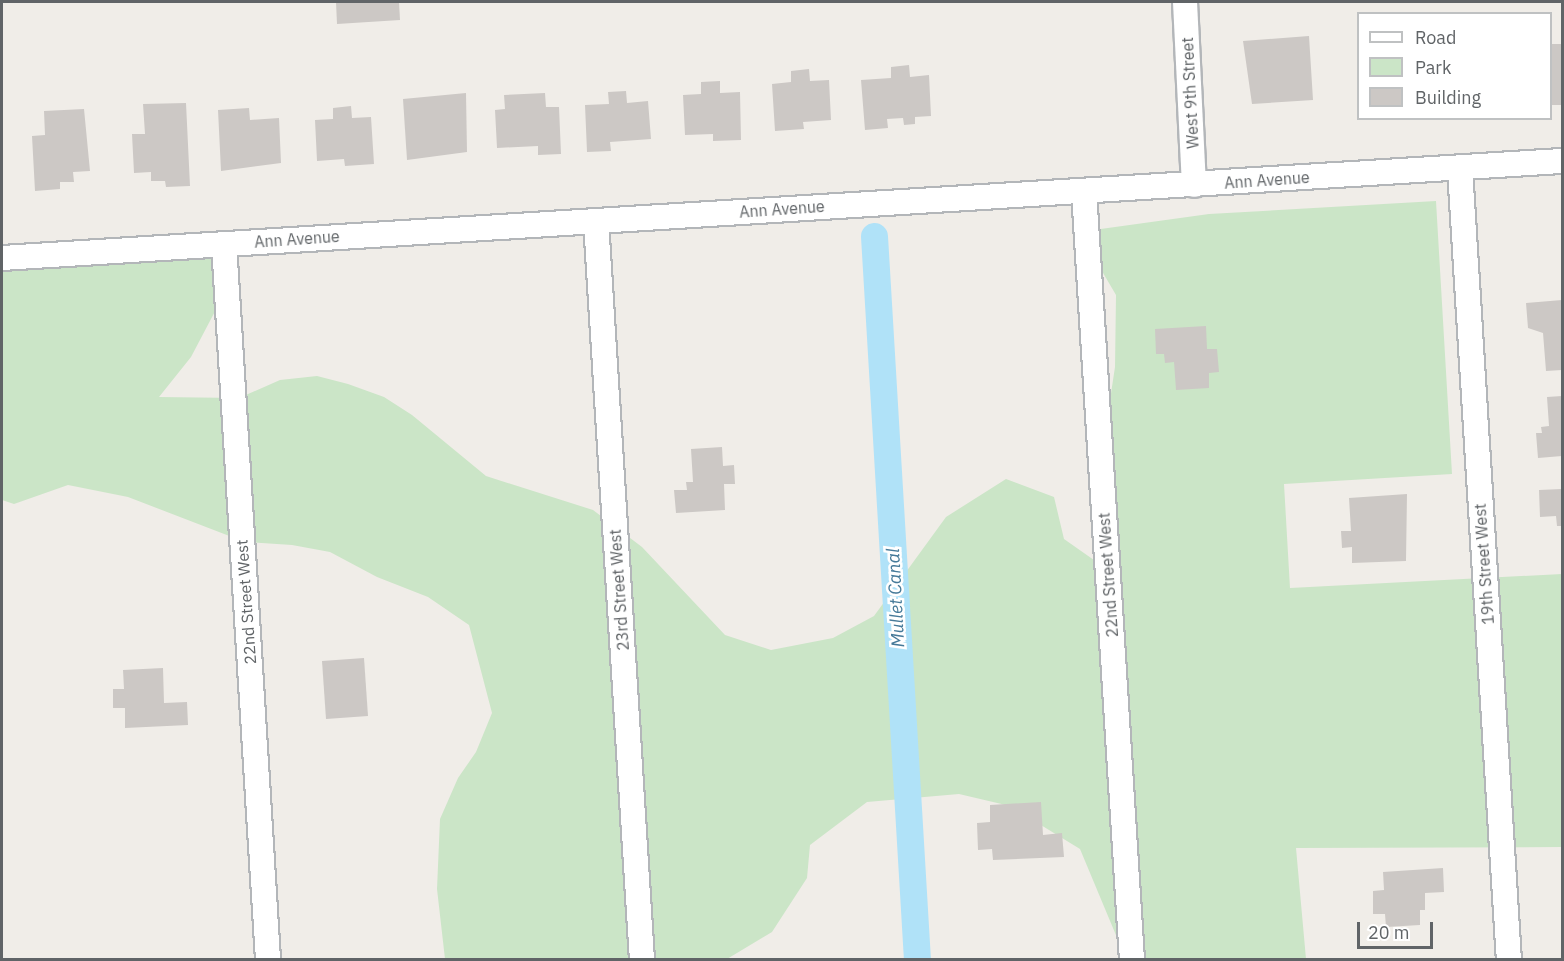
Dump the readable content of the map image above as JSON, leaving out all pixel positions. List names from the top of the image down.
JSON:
{
  "streets": {
    "street": [
      "West 9th Street",
      "Ann Avenue",
      "19th Street West",
      "22nd Street West",
      "23rd Street West"
    ]
  },
  "crossings": [
    ["West 9th Street", "Ann Avenue"],
    ["Ann Avenue", "19th Street West"],
    ["Ann Avenue", "22nd Street West"],
    ["Ann Avenue", "23rd Street West"]
  ],
  "water": ["Mullet Canal"],
  "legend": ["Road", "Park", "Building"],
  "scale_bar": "20 m"
}
